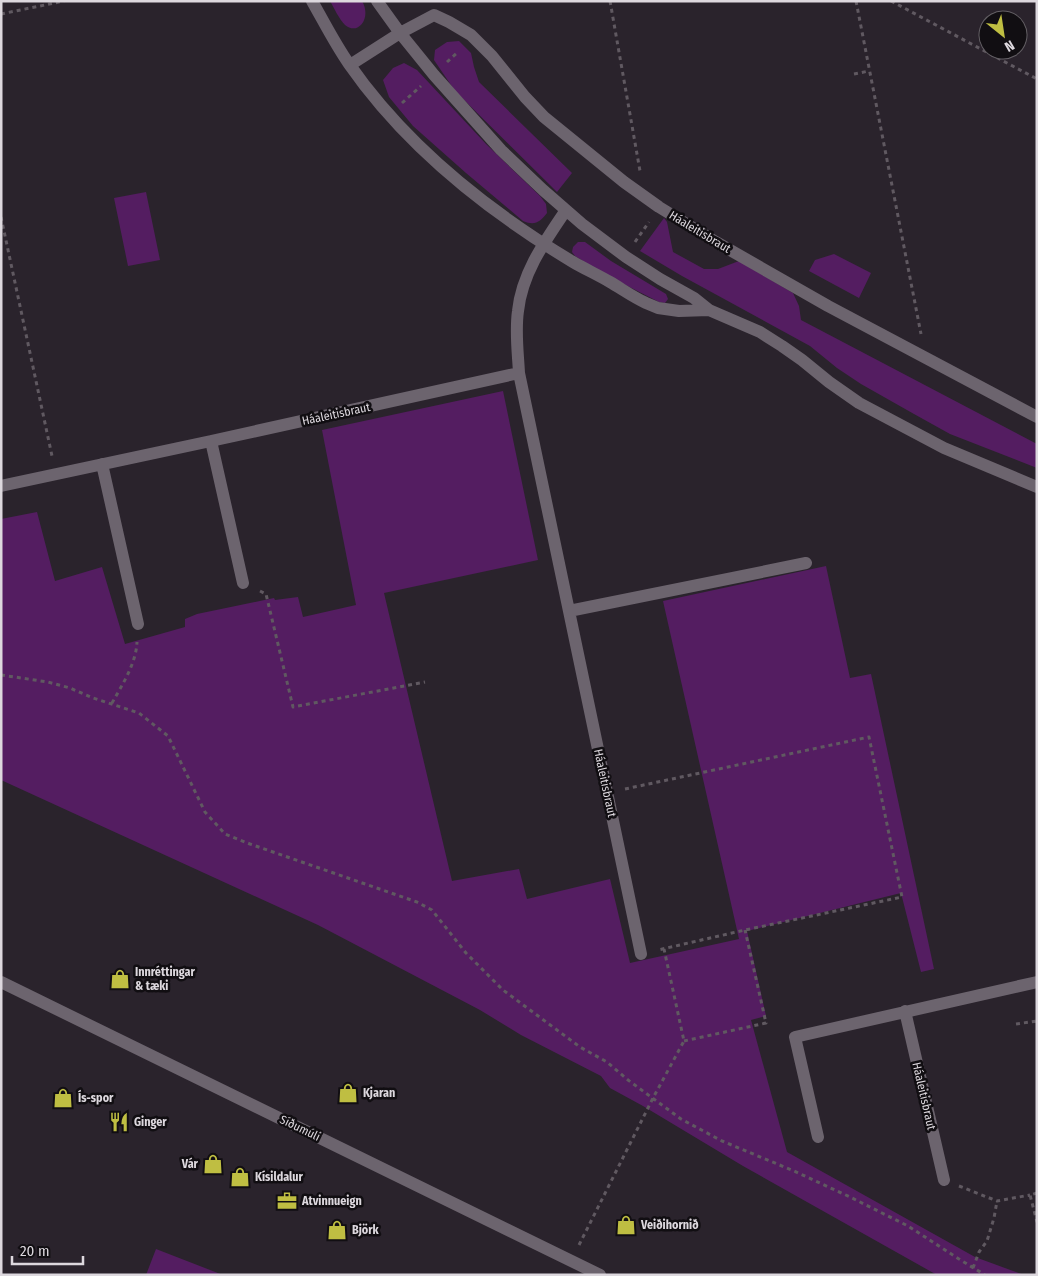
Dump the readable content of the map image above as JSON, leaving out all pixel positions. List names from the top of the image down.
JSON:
{
  "streets": {
    "street": ["Háaleitisbraut", "Síðumúli"]
  },
  "places": {
    "shop": [
      "Innréttingar & tæki",
      "Kjaran",
      "Ís-spor",
      "Vár",
      "Kísildalur",
      "Veiðihornið",
      "Björk"
    ],
    "restaurant": ["Ginger"],
    "office": ["Atvinnueign"]
  },
  "scale_bar": "20 m",
  "north": "bottom right"
}
